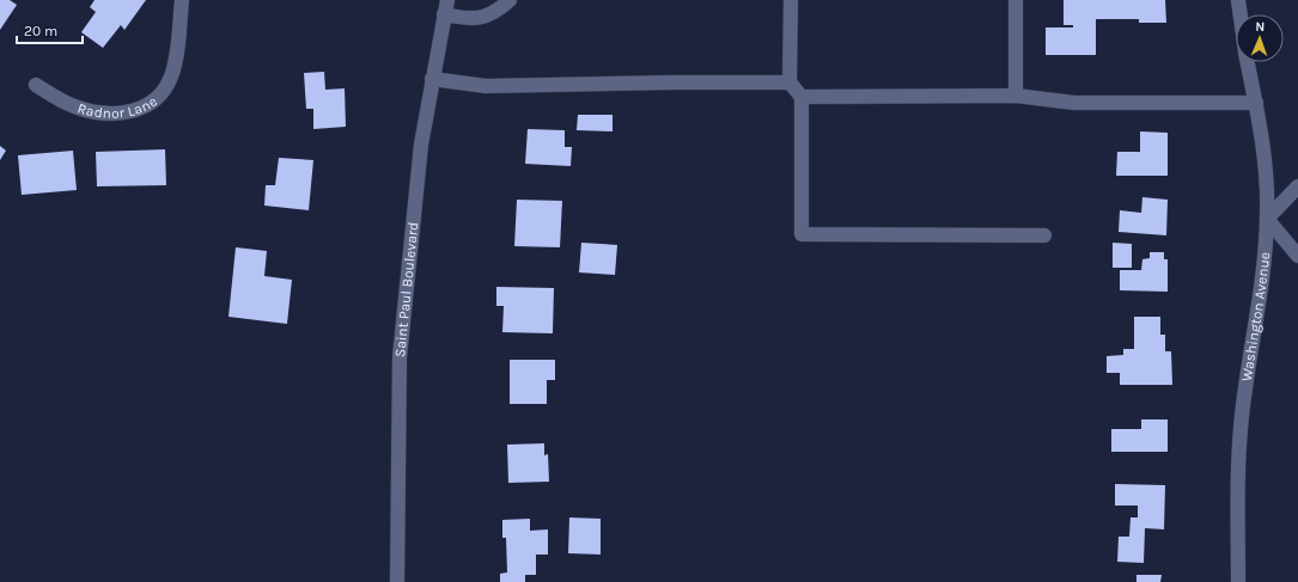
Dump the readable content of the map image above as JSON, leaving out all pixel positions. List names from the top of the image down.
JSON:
{
  "streets": {
    "street": ["Radnor Lane", "Saint Paul Boulevard", "Washington Avenue"]
  },
  "scale_bar": "20 m",
  "north": "top"
}
